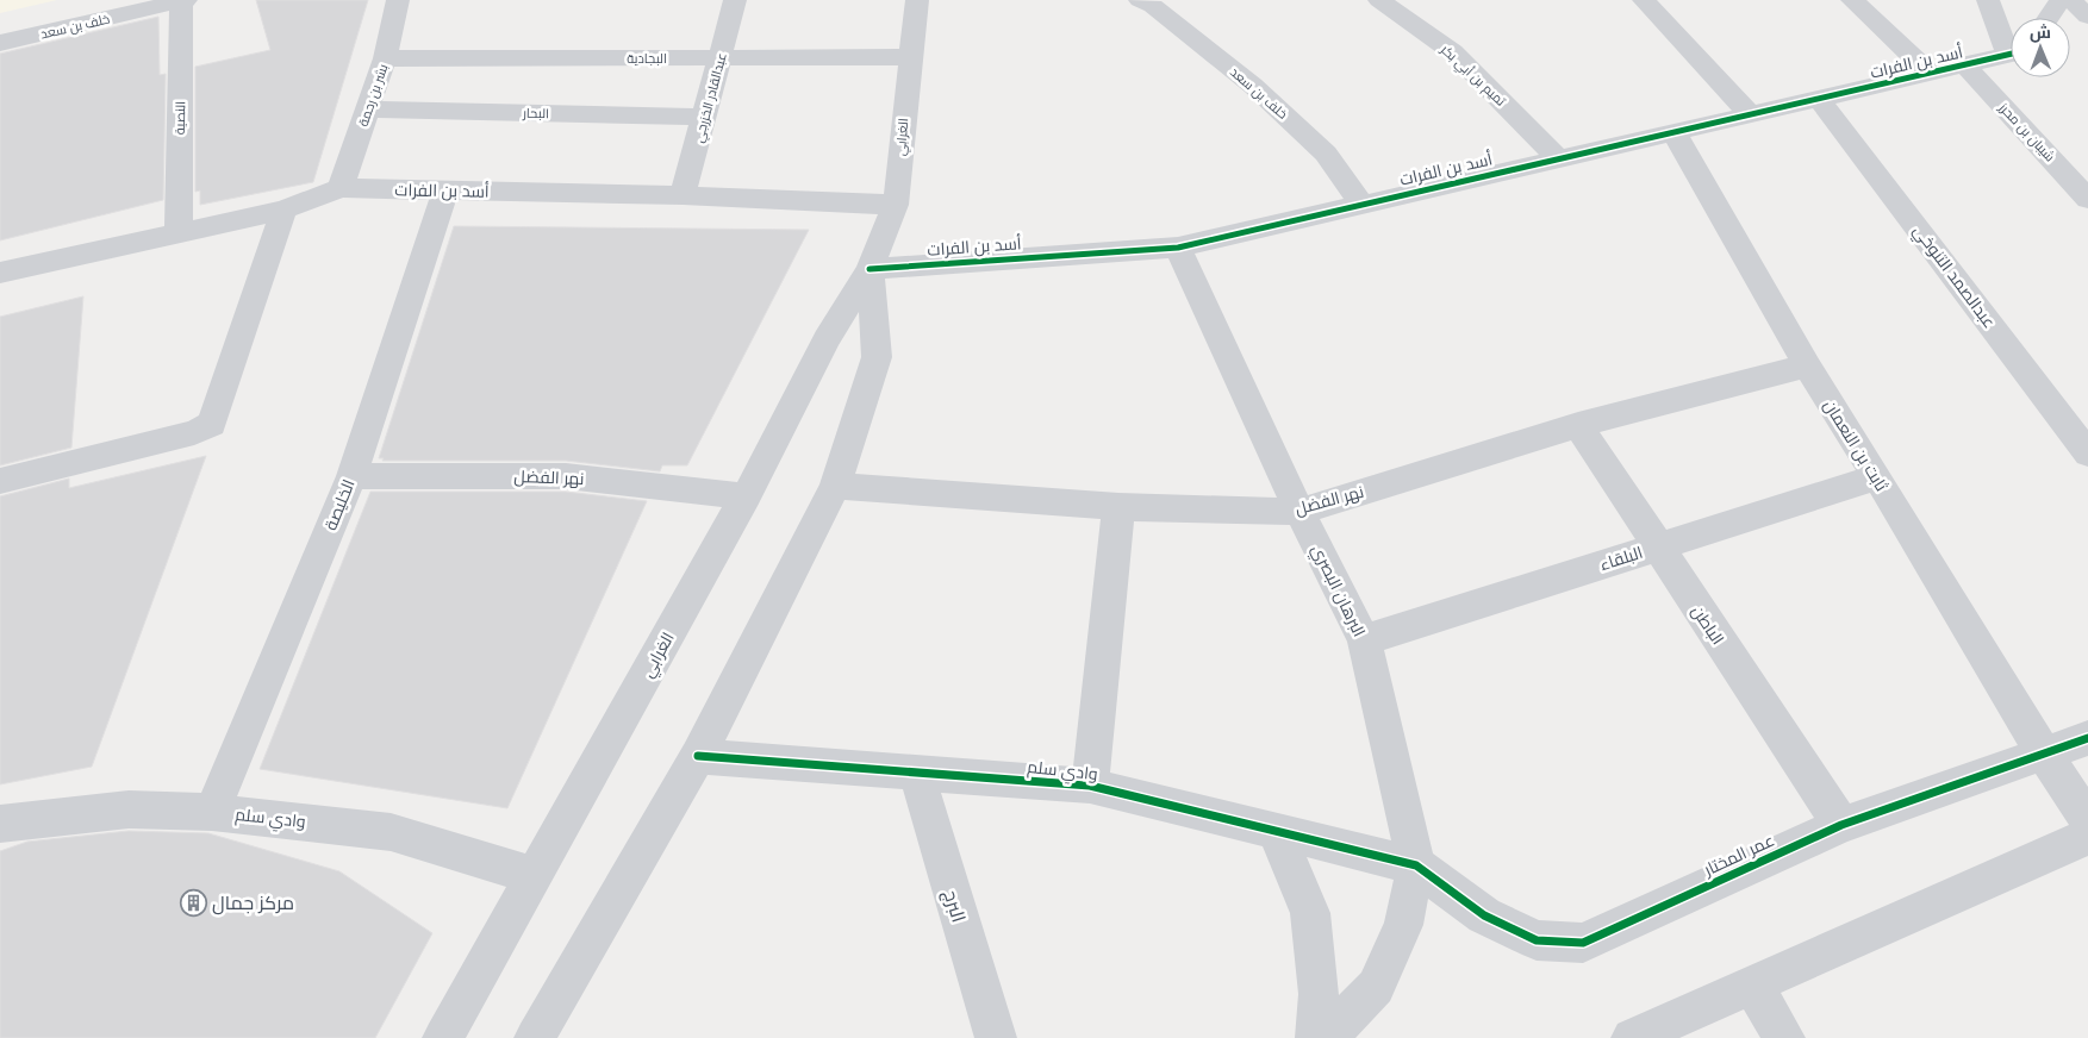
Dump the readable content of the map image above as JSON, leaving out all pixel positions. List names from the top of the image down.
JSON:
{
  "streets": {
    "street": [
      "خلف بن سعد",
      "البجادية",
      "أسد بن الفرات",
      "تميم بن أبي بكر",
      "بشر بن رحمة",
      "عبدالقادر الخزرجي",
      "البحار",
      "النصية",
      "شيبان بن محرز",
      "الغرابي",
      "عبدالصمد التنوخي",
      "ثابت بن النعمان",
      "نهر الفضل",
      "الخليصة",
      "البلقاء",
      "البرهان البصري",
      "الباطن",
      "وادي سلم",
      "عمر المختار",
      "البرج"
    ]
  },
  "crossings": [
    ["خلف بن سعد", "أسد بن الفرات"],
    ["خلف بن سعد", "النصية"],
    ["البجادية", "بشر بن رحمة"],
    ["البجادية", "عبدالقادر الخزرجي"],
    ["البجادية", "الغرابي"],
    ["أسد بن الفرات", "تميم بن أبي بكر"],
    ["أسد بن الفرات", "بشر بن رحمة"],
    ["أسد بن الفرات", "عبدالقادر الخزرجي"],
    ["أسد بن الفرات", "النصية"],
    ["أسد بن الفرات", "شيبان بن محرز"],
    ["أسد بن الفرات", "الغرابي"],
    ["أسد بن الفرات", "عبدالصمد التنوخي"],
    ["أسد بن الفرات", "ثابت بن النعمان"],
    ["أسد بن الفرات", "الخليصة"],
    ["أسد بن الفرات", "البرهان البصري"],
    ["بشر بن رحمة", "البحار"],
    ["عبدالقادر الخزرجي", "البحار"],
    ["الغرابي", "نهر الفضل"],
    ["الغرابي", "وادي سلم"],
    ["ثابت بن النعمان", "نهر الفضل"],
    ["ثابت بن النعمان", "البلقاء"],
    ["ثابت بن النعمان", "عمر المختار"],
    ["نهر الفضل", "الخليصة"],
    ["نهر الفضل", "البرهان البصري"],
    ["نهر الفضل", "الباطن"],
    ["الخليصة", "وادي سلم"],
    ["البلقاء", "البرهان البصري"],
    ["البلقاء", "الباطن"],
    ["البرهان البصري", "وادي سلم"],
    ["البرهان البصري", "عمر المختار"],
    ["الباطن", "عمر المختار"],
    ["وادي سلم", "عمر المختار"],
    ["وادي سلم", "البرج"]
  ],
  "places": {
    "building": ["مركز جمال"]
  },
  "north": "top"
}
